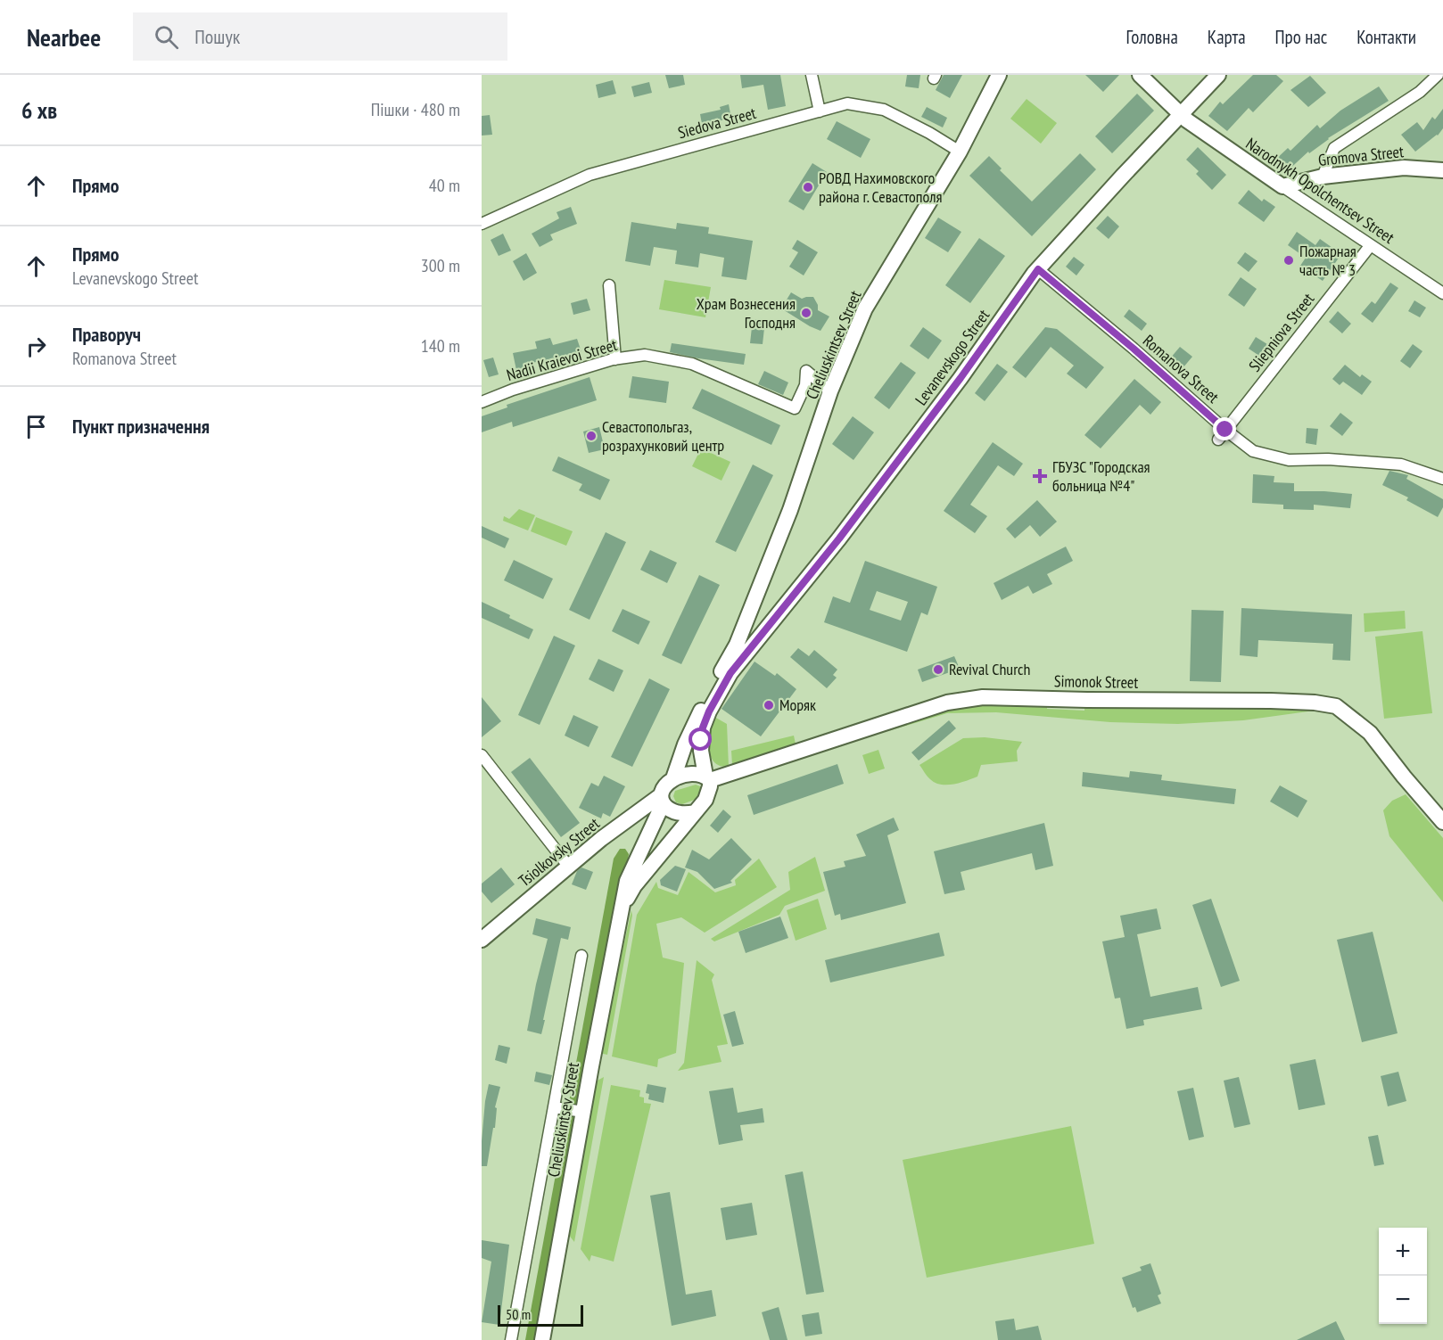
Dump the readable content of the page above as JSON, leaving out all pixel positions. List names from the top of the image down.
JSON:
{
  "streets": {
    "main road": [
      "Gromova Street",
      "Narodnykh Opolchentsev Street",
      "Cheliuskintsev Street",
      "Levanevskogo Street",
      "Simonok Street",
      "Tsiolkovsky Street"
    ],
    "street": [
      "Siedova Street",
      "Sliepniova Street",
      "Nadii Kraievoi Street",
      "Romanova Street"
    ]
  },
  "crossings": [
    ["Siedova Street", "Cheliuskintsev Street"],
    ["Gromova Street", "Narodnykh Opolchentsev Street"],
    ["Narodnykh Opolchentsev Street", "Sliepniova Street"],
    ["Narodnykh Opolchentsev Street", "Levanevskogo Street"],
    ["Sliepniova Street", "Romanova Street"],
    ["Cheliuskintsev Street", "Levanevskogo Street"],
    ["Cheliuskintsev Street", "Nadii Kraievoi Street"],
    ["Cheliuskintsev Street", "Simonok Street"],
    ["Cheliuskintsev Street", "Tsiolkovsky Street"],
    ["Levanevskogo Street", "Romanova Street"],
    ["Levanevskogo Street", "Simonok Street"],
    ["Levanevskogo Street", "Tsiolkovsky Street"],
    ["Simonok Street", "Tsiolkovsky Street"]
  ],
  "places": {
    "other": [
      "РОВД Нахимовского района г. Севастополя",
      "Пожарная часть № 3",
      "Храм Вознесения Господня",
      "Севастопольгаз, розрахунковий центр",
      "Revival Church",
      "Моряк"
    ],
    "health": ["ГБУЗС \"Городская больница №4\""]
  },
  "scale_bar": "50 m",
  "page": {
    "header": "Nearbee",
    "search": "Пошук",
    "nav": [
      "Головна",
      "Карта",
      "Про нас",
      "Контакти"
    ],
    "heading": ["6 хв", "Пішки · 480 m"],
    "list": [
      ["Прямо", "40 m"],
      ["Прямо", "Levanevskogo Street", "300 m"],
      ["Праворуч", "Romanova Street", "140 m"],
      "Пункт призначення"
    ],
    "map_buttons": ["+", "−"],
    "scale": "50 m"
  }
}
